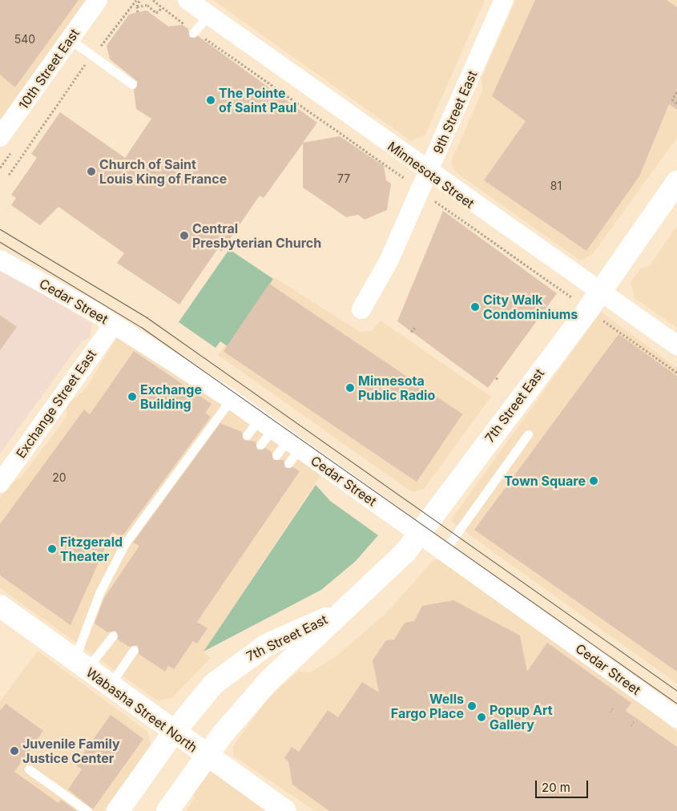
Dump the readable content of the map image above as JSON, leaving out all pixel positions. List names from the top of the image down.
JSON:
{
  "streets": {
    "main road": ["7th Street East", "Wabasha Street North"],
    "street": [
      "10th Street East",
      "9th Street East",
      "Minnesota Street",
      "Cedar Street",
      "Exchange Street East"
    ]
  },
  "crossings": [
    ["9th Street East", "Minnesota Street"],
    ["Minnesota Street", "7th Street East"],
    ["Cedar Street", "Exchange Street East"],
    ["Cedar Street", "7th Street East"],
    ["7th Street East", "Wabasha Street North"]
  ],
  "places": [
    "The Pointe of Saint Paul",
    "Church of Saint Louis King of France",
    "Central Presbyterian Church",
    "City Walk Condominiums",
    "Minnesota Public Radio",
    "Exchange Building",
    "Town Square",
    "Fitzgerald Theater",
    "Wells Fargo Place",
    "Popup Art Gallery",
    "Juvenile Family Justice Center"
  ],
  "house_numbers": [
    "540",
    "77",
    "81",
    "20"
  ],
  "scale_bar": "20 m"
}
